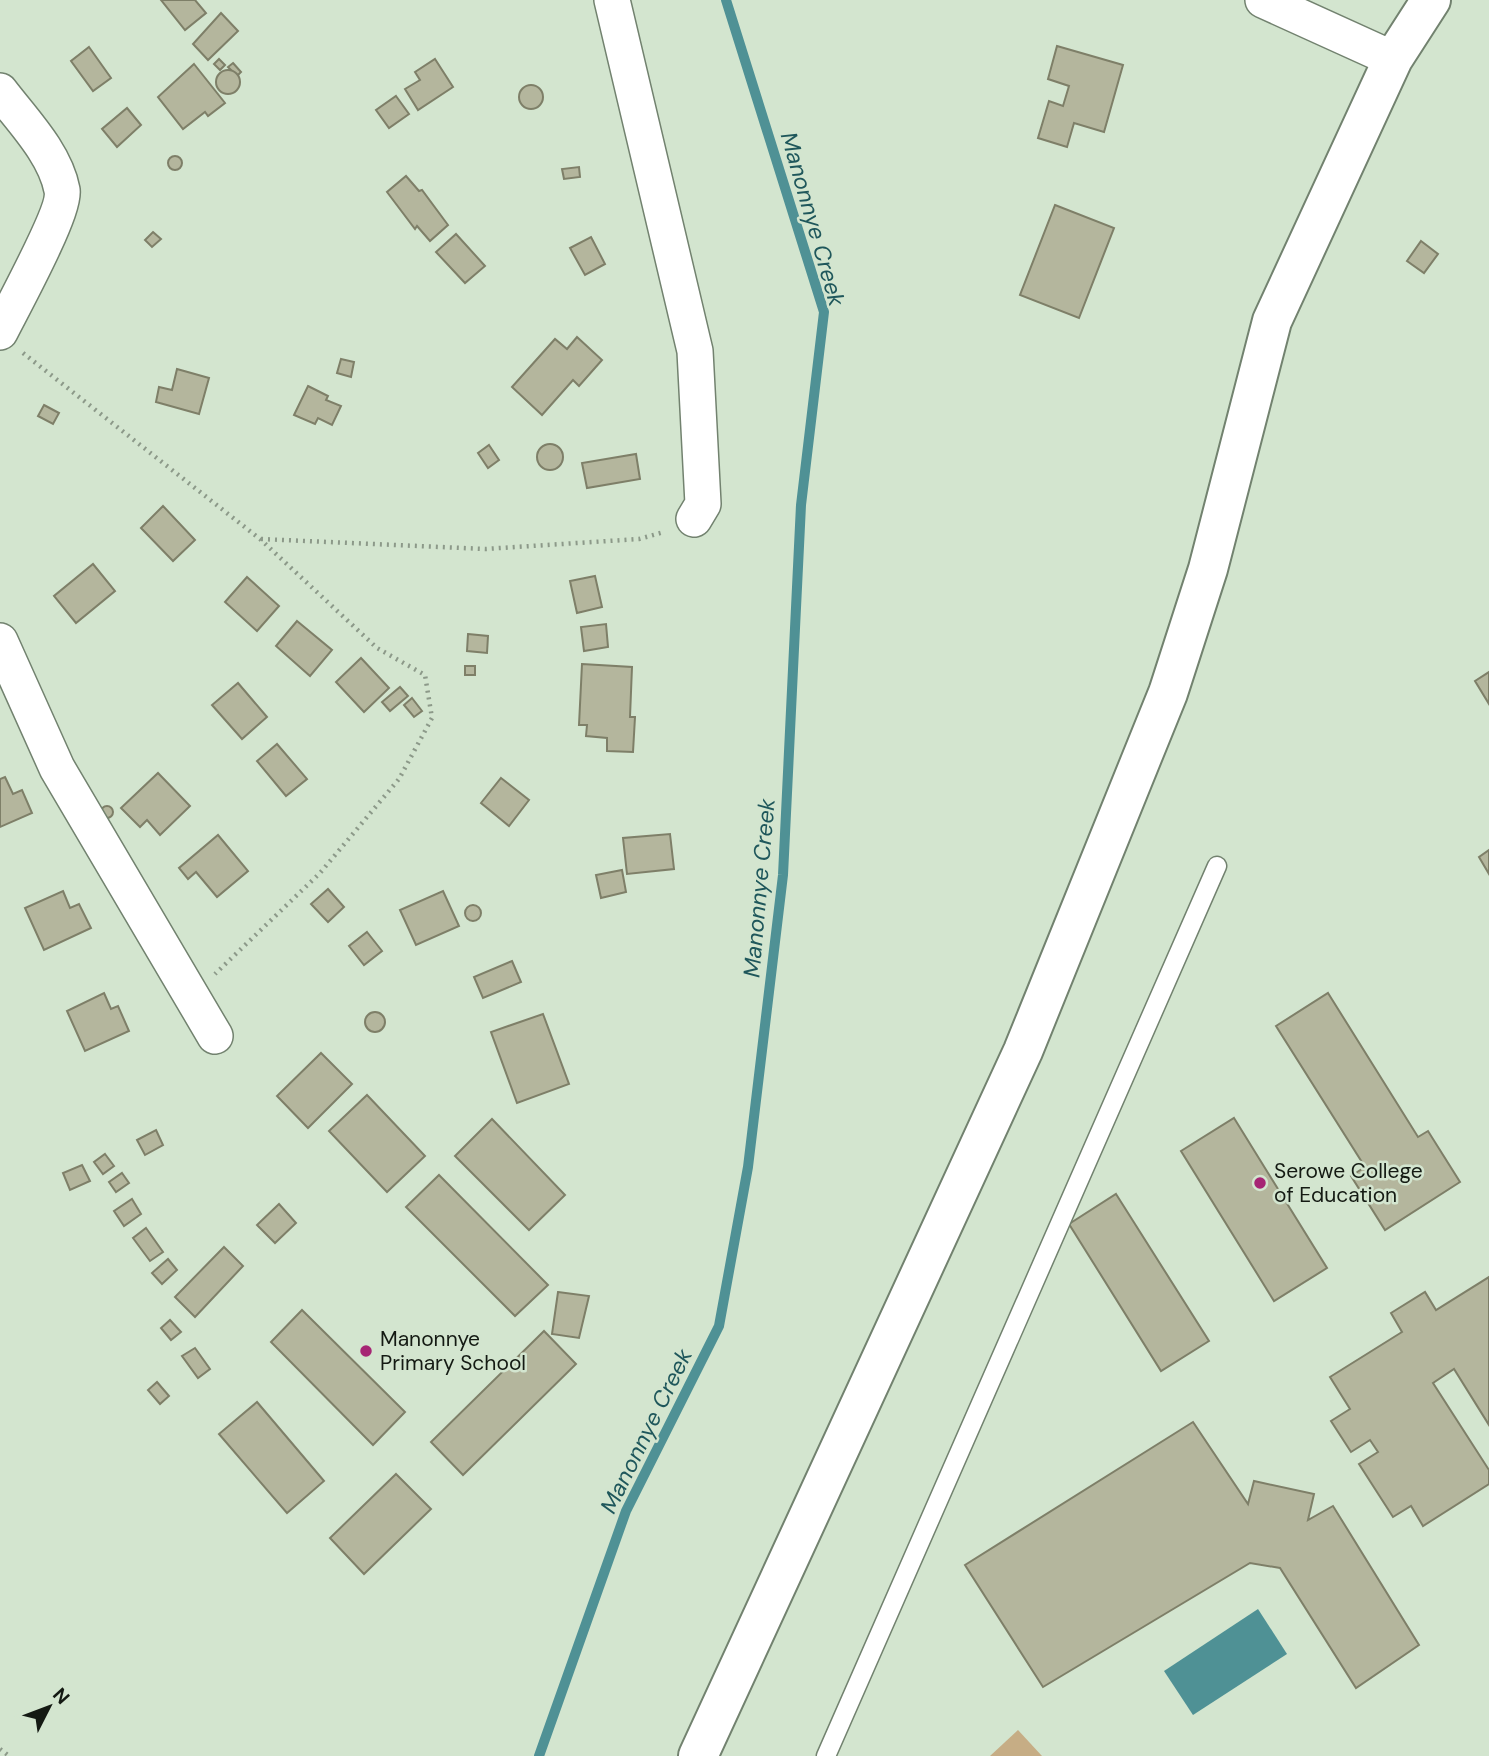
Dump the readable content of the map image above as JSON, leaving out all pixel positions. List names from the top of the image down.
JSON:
{
  "water": ["Manonnye Creek"],
  "places": ["Serowe College of Education", "Manonnye Primary School"],
  "north": "top right"
}
